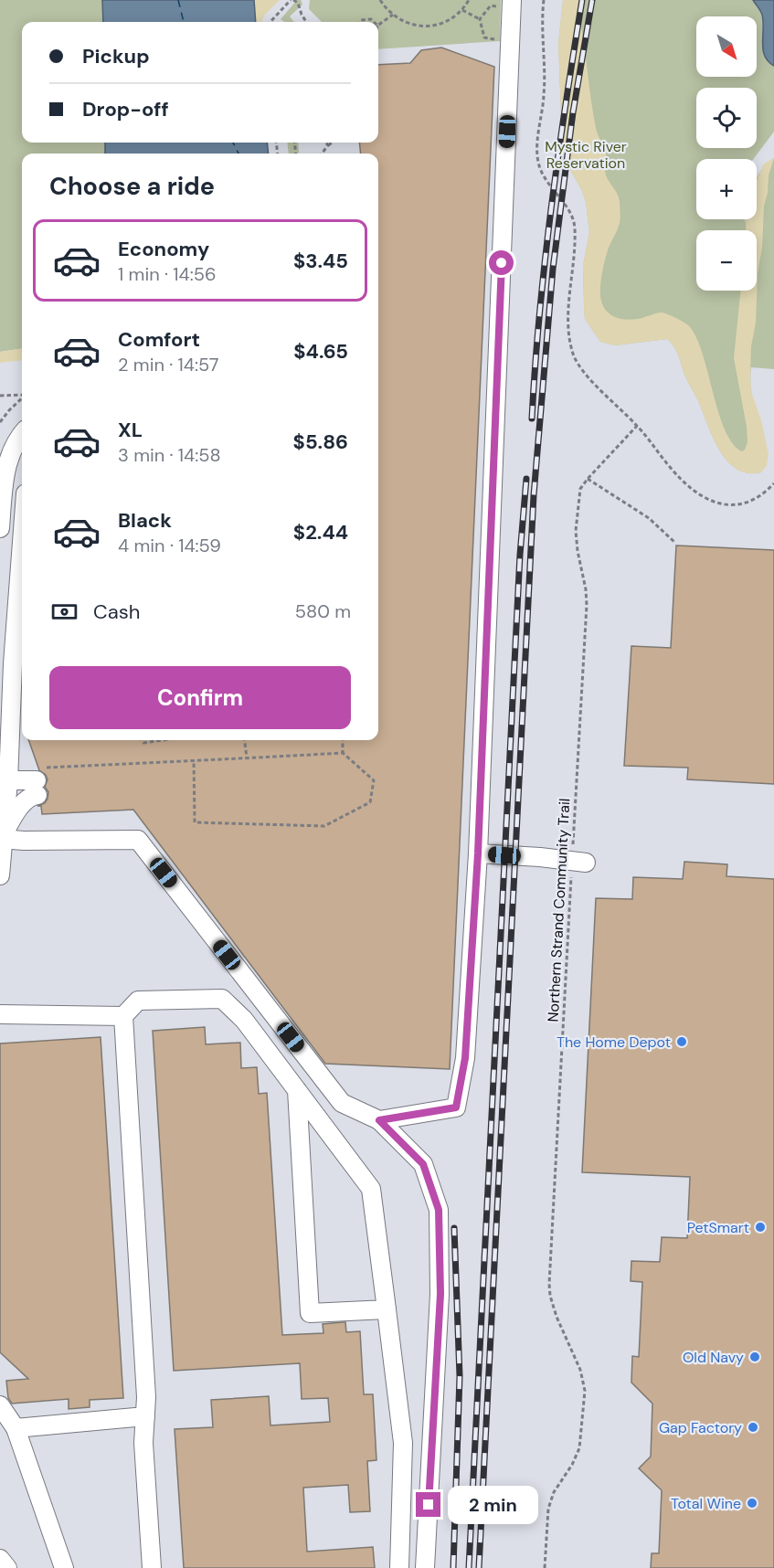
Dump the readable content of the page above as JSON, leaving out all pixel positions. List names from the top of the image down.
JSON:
{
  "streets": {
    "path": ["Northern Strand Community Trail"]
  },
  "parks": ["Mystic River Reservation"],
  "places": [
    "The Home Depot",
    "PetSmart",
    "Old Navy",
    "Gap Factory",
    "Total Wine"
  ],
  "north": "bottom right",
  "page": {
    "map_buttons": ["+", "−"],
    "banner": ["Pickup", "Drop-off"],
    "heading": "Choose a ride",
    "list": [
      {
        "name": "Economy",
        "note": "1 min · 14:56",
        "value": "$3.45"
      },
      {
        "name": "Comfort",
        "note": "2 min · 14:57",
        "value": "$4.65"
      },
      {
        "name": "XL",
        "note": "3 min · 14:58",
        "value": "$5.86"
      },
      {
        "name": "Black",
        "note": "4 min · 14:59",
        "value": "$2.44"
      }
    ],
    "pay": ["Cash", "580 m"],
    "buttons": "Confirm",
    "bubble": "2 min"
  }
}
